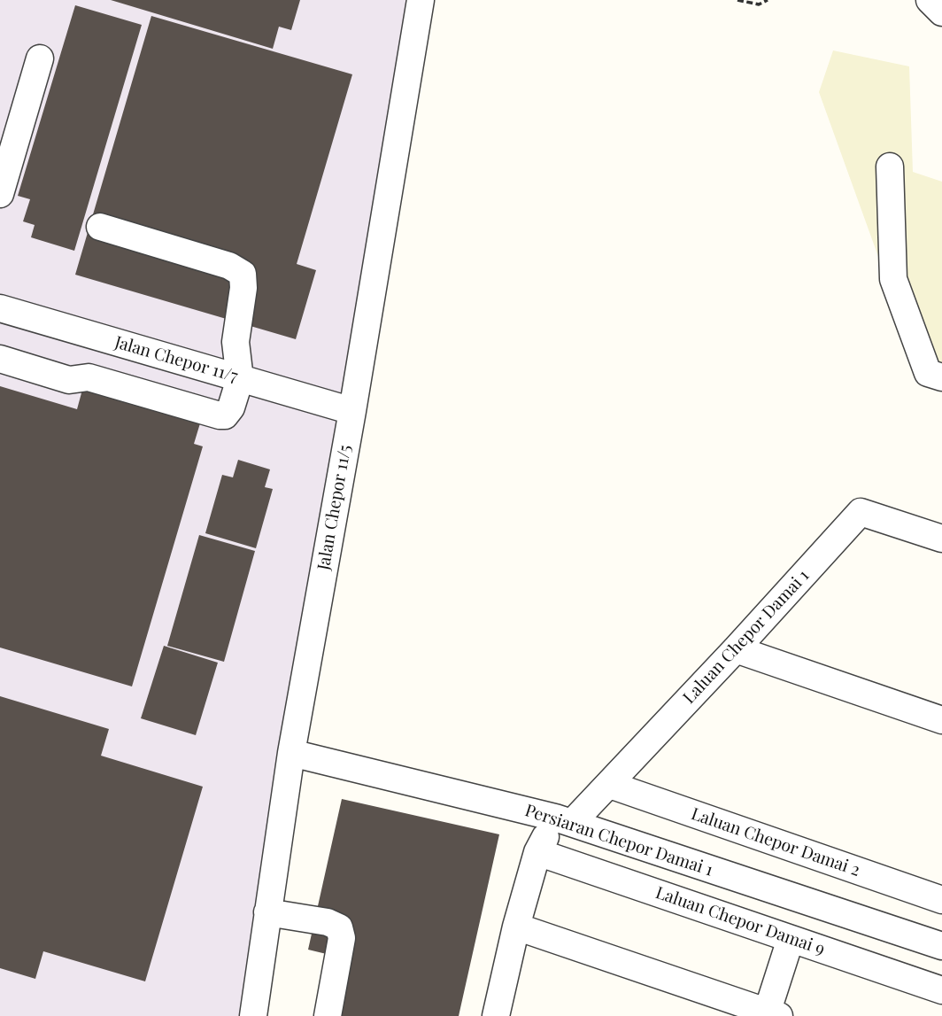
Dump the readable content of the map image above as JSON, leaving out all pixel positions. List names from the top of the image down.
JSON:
{
  "streets": {
    "street": [
      "Jalan Chepor 11/7",
      "Jalan Chepor 11/5",
      "Laluan Chepor Damai 1",
      "Persiaran Chepor Damai 1",
      "Laluan Chepor Damai 2",
      "Laluan Chepor Damai 9"
    ]
  },
  "crossings": [
    ["Jalan Chepor 11/7", "Jalan Chepor 11/5"],
    ["Jalan Chepor 11/5", "Persiaran Chepor Damai 1"],
    ["Laluan Chepor Damai 1", "Persiaran Chepor Damai 1"],
    ["Laluan Chepor Damai 1", "Laluan Chepor Damai 2"],
    ["Laluan Chepor Damai 1", "Laluan Chepor Damai 9"]
  ]
}
